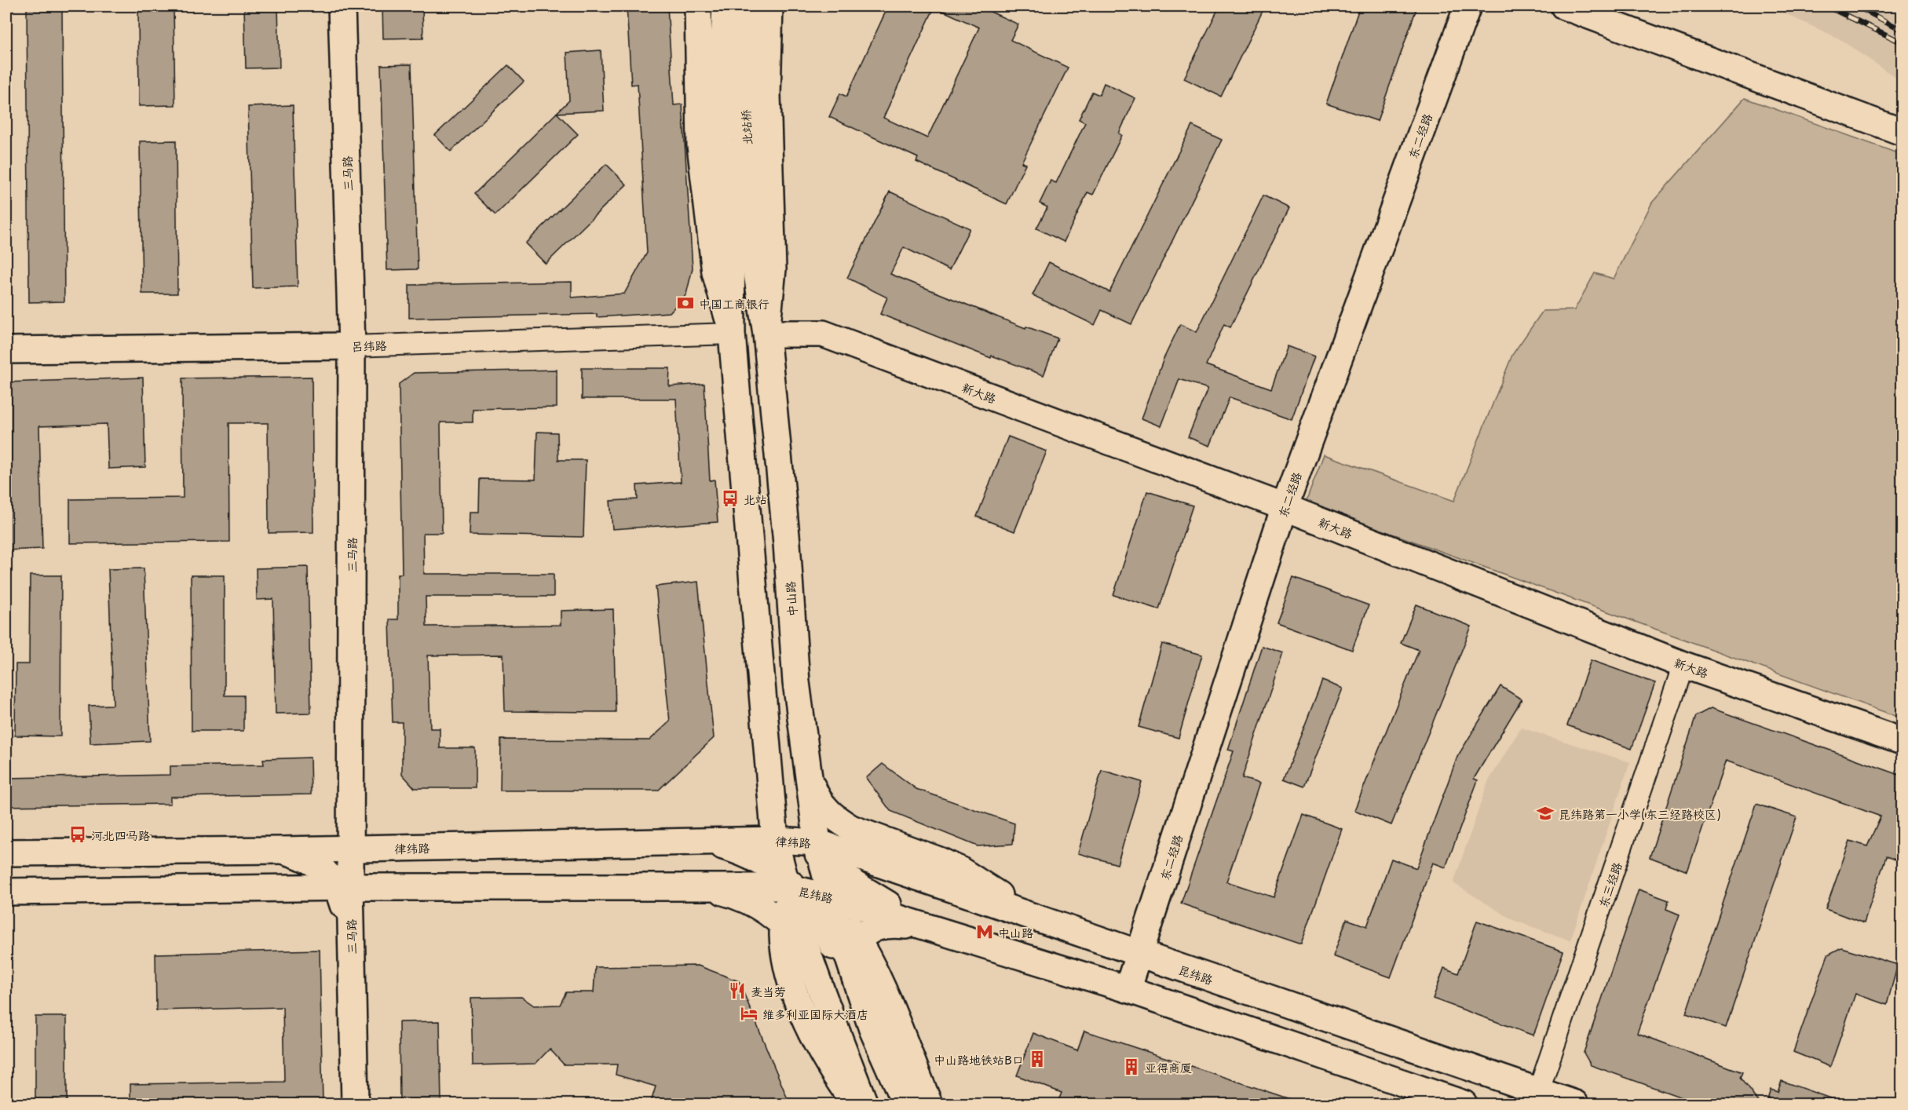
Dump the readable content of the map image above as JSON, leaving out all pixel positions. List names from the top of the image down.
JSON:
{
  "streets": {
    "main road": [
      "北站桥",
      "东二经路",
      "三马路",
      "吕纬路",
      "新大路",
      "中山路",
      "律纬路",
      "昆纬路"
    ],
    "street": ["东三经路"]
  },
  "crossings": [
    ["北站桥", "中山路"],
    ["东二经路", "新大路"],
    ["东二经路", "昆纬路"],
    ["三马路", "吕纬路"],
    ["三马路", "律纬路"],
    ["新大路", "中山路"],
    ["新大路", "东三经路"],
    ["中山路", "律纬路"],
    ["中山路", "昆纬路"],
    ["律纬路", "昆纬路"],
    ["东三经路", "昆纬路"]
  ],
  "places": {
    "bank": ["中国工商银行"],
    "bus stop": ["北站", "河北四马路"],
    "school or university": ["昆纬路第一小学(东三经路校区)"],
    "metro station": ["中山路"],
    "restaurant": ["麦当劳"],
    "hotel": ["维多利亚国际大酒店"],
    "building": ["中山路地铁站B口", "亚得商厦"]
  }
}
